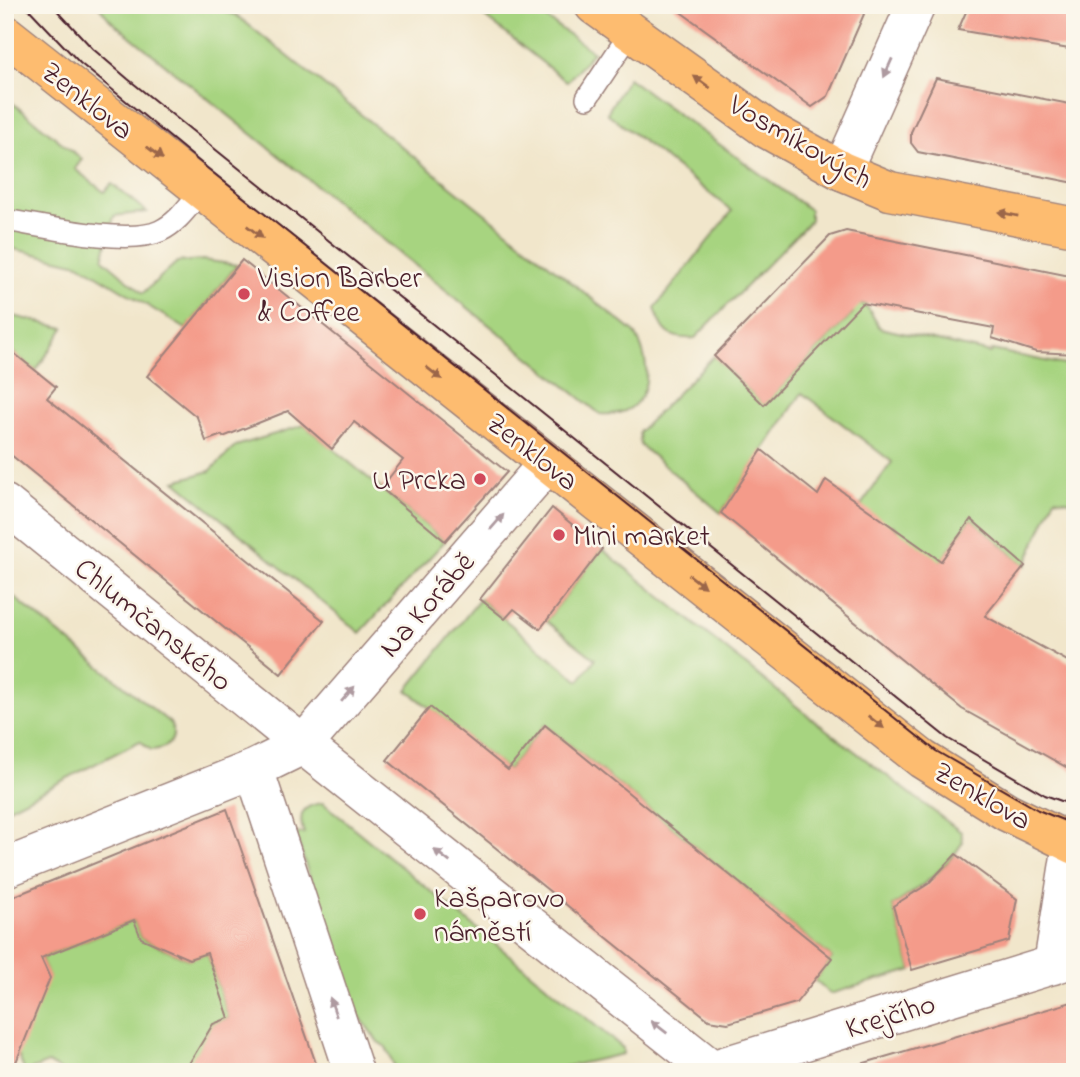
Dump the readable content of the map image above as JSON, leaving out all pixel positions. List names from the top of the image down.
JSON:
{
  "streets": {
    "main road": ["Zenklova", "Vosmíkových"],
    "street": ["Na Korábě", "Chlumčanského", "Krejčího"]
  },
  "crossings": [
    ["Zenklova", "Na Korábě"],
    ["Na Korábě", "Chlumčanského"]
  ],
  "one_way": ["Zenklova", "Vosmíkových", "Na Korábě"],
  "places": [
    "Vision Barber & Coffee",
    "U Prcka",
    "Mini market",
    "Kašparovo náměstí"
  ]
}
